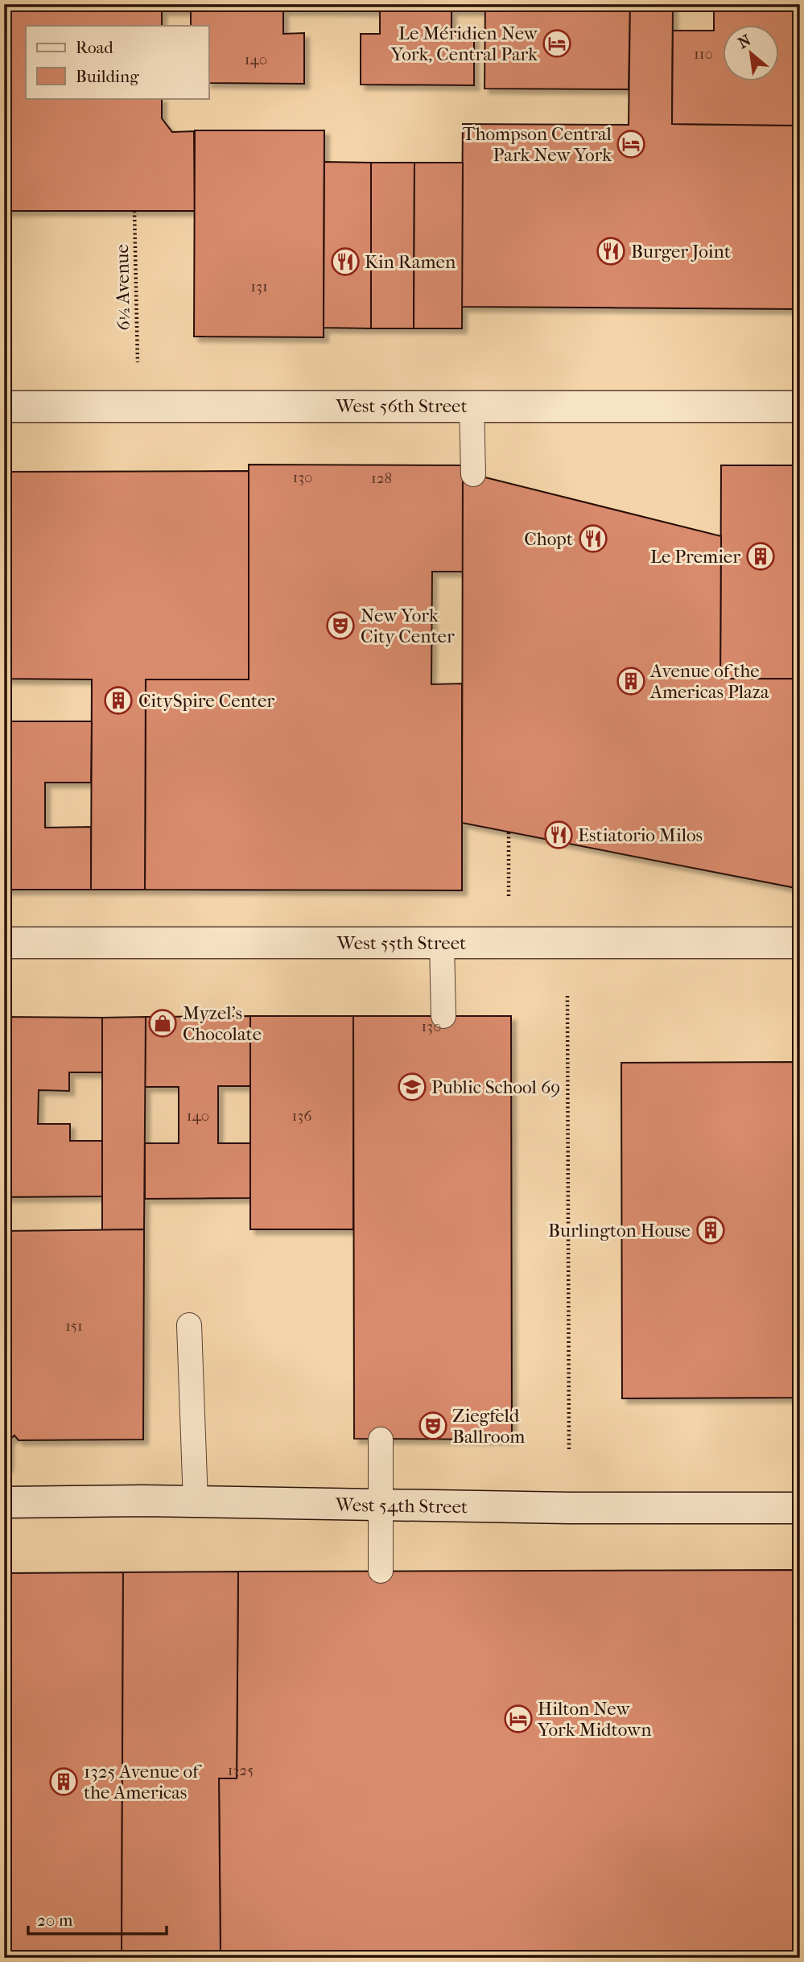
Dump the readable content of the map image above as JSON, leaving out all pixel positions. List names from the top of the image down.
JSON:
{
  "streets": {
    "street": ["West 56th Street", "West 55th Street", "West 54th Street"],
    "path": ["6½ Avenue"]
  },
  "places": {
    "hotel": ["Le Méridien New York, Central Park", "Thompson Central Park New York", "Hilton New York Midtown"],
    "restaurant": [
      "Burger Joint",
      "Kin Ramen",
      "Chopt",
      "Estiatorio Milos"
    ],
    "building": [
      "Le Premier",
      "Avenue of the Americas Plaza",
      "CitySpire Center",
      "Burlington House",
      "1325 Avenue of the Americas"
    ],
    "theatre": ["New York City Center", "Ziegfeld Ballroom"],
    "shop": ["Myzel's Chocolate"],
    "school or university": ["Public School 69"]
  },
  "house_numbers": [
    "110",
    "140",
    "131",
    "130",
    "128",
    "130",
    "140",
    "136",
    "151",
    "1325"
  ],
  "legend": ["Road", "Building"],
  "scale_bar": "20 m",
  "north": "top left"
}
